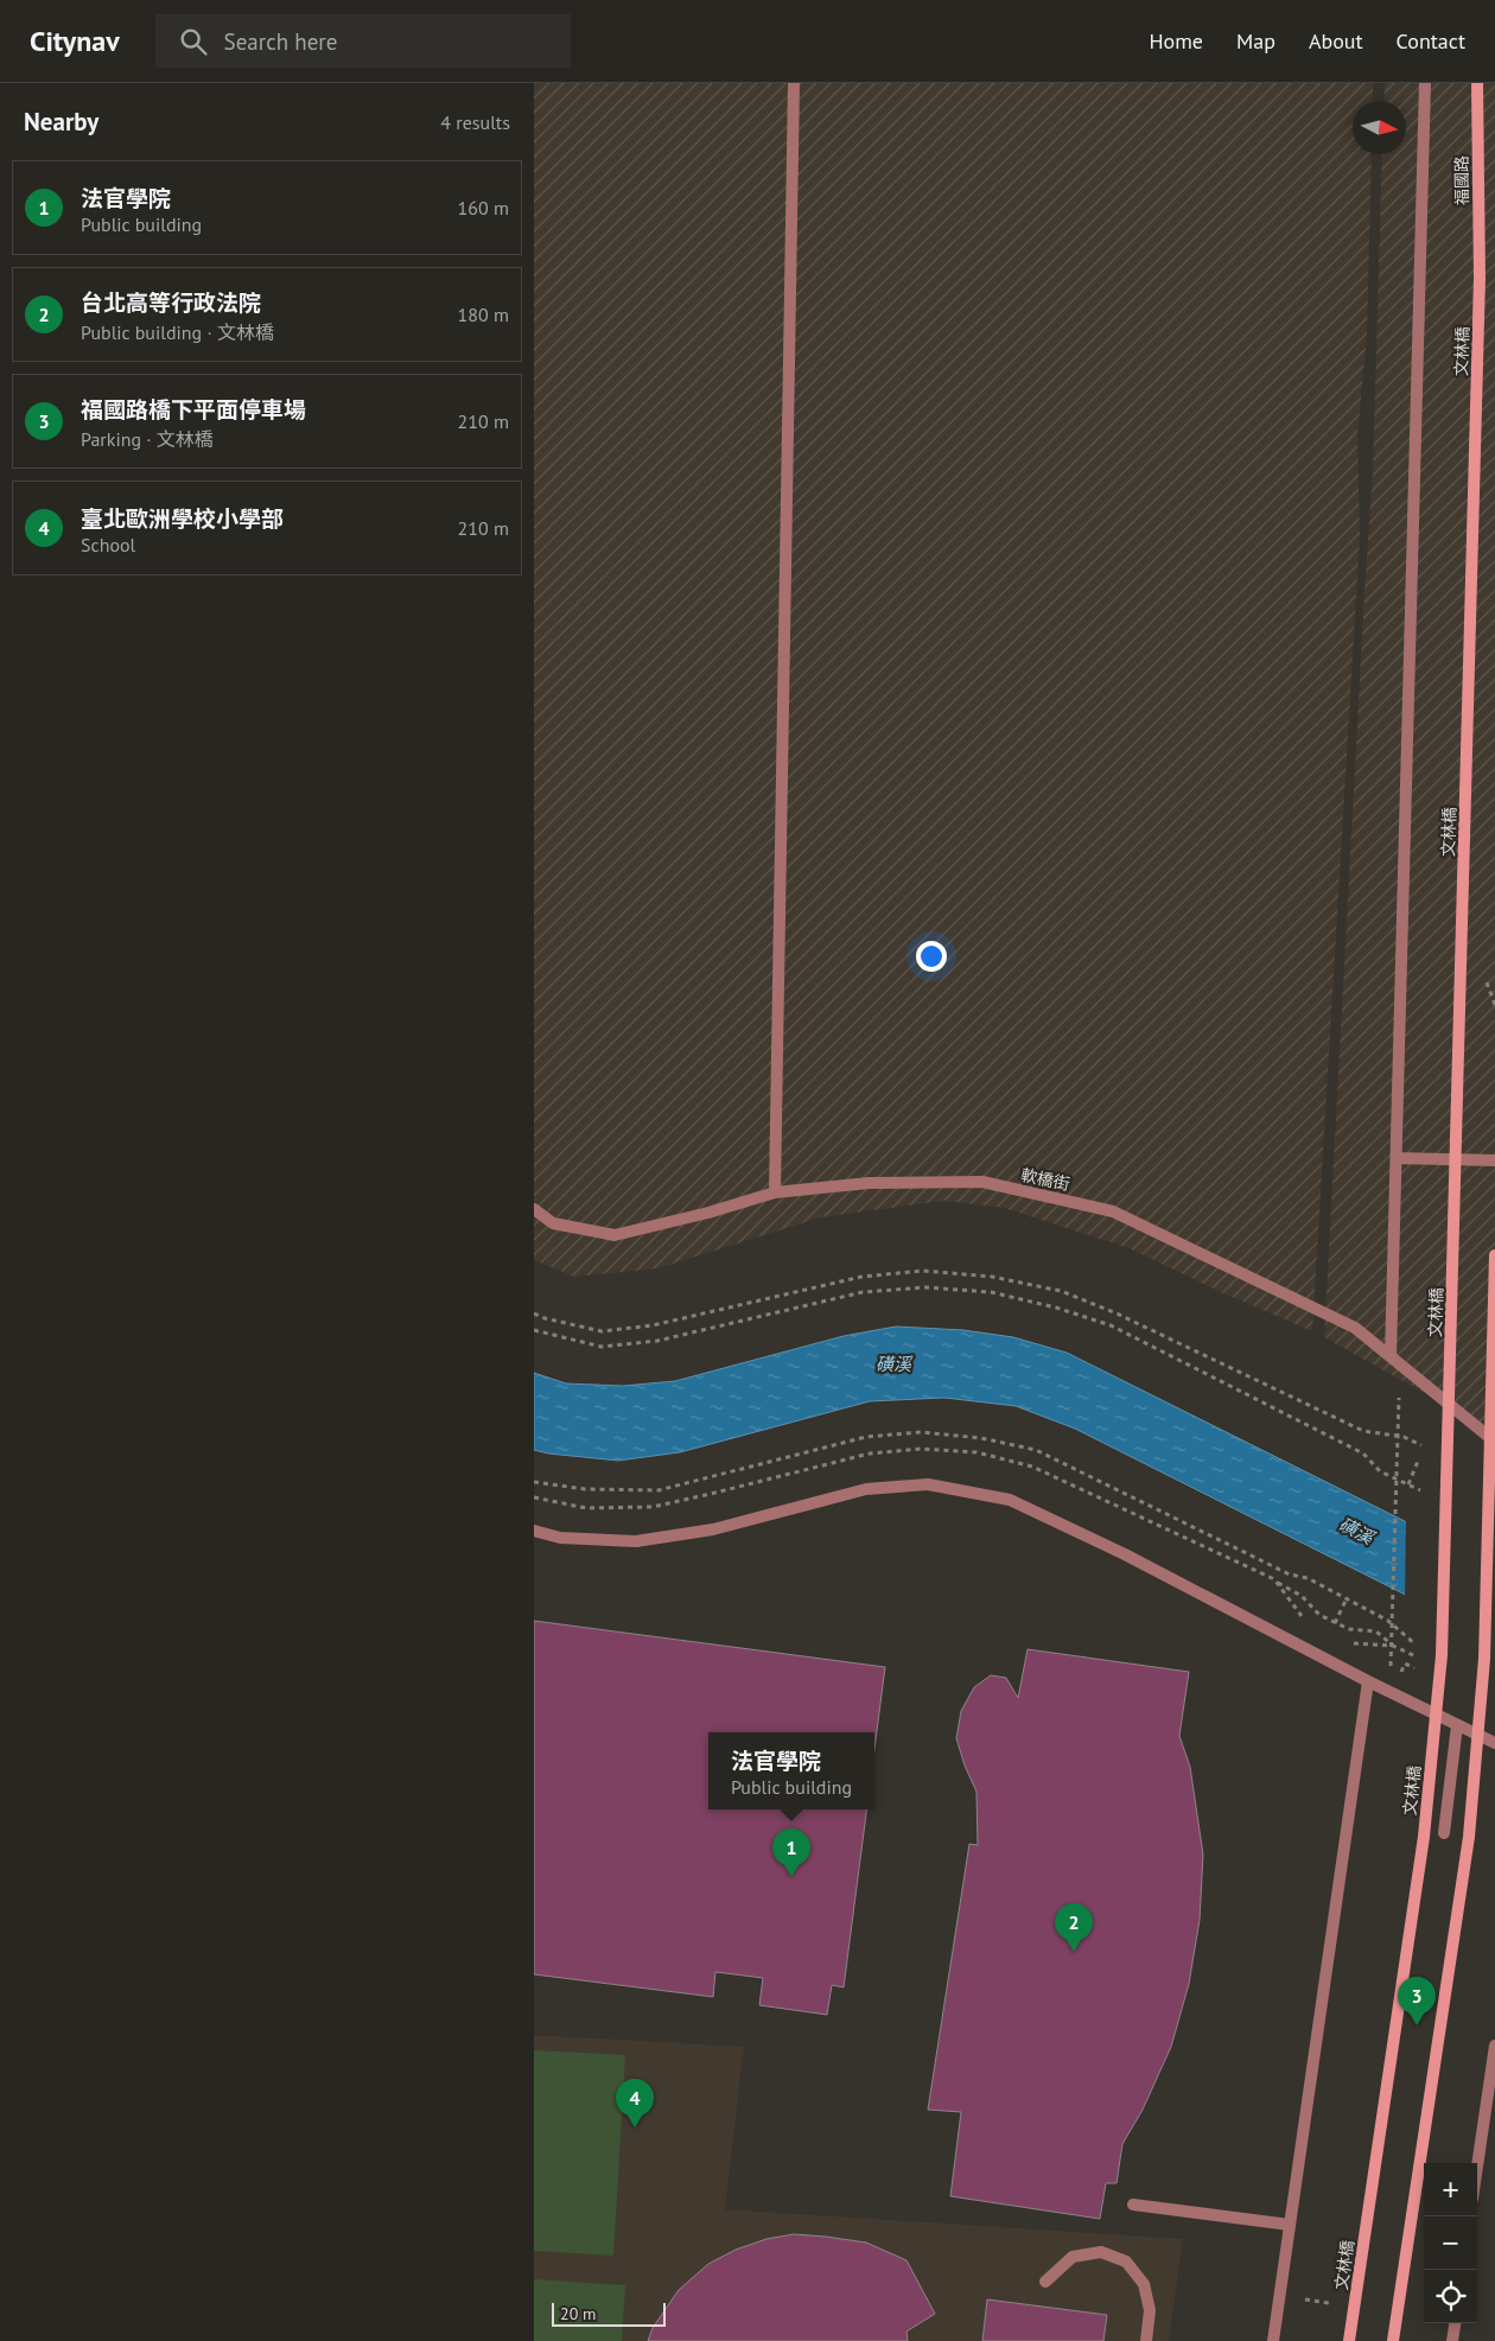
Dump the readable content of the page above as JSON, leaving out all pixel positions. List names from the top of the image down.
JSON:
{
  "streets": {
    "street": ["福國路", "文林橋", "軟橋街"]
  },
  "crossings": [
    ["福國路", "文林橋"]
  ],
  "water": ["磺溪"],
  "scale_bar": "20 m",
  "north": "right",
  "page": {
    "header": "Citynav",
    "search": "Search here",
    "nav": [
      "Home",
      "Map",
      "About",
      "Contact"
    ],
    "heading": ["Nearby", "4 results"],
    "list": [
      {
        "mark": "1",
        "name": "法官學院",
        "note": "Public building",
        "value": "160 m"
      },
      {
        "mark": "2",
        "name": "台北高等行政法院",
        "note": "Public building · 文林橋",
        "value": "180 m"
      },
      {
        "mark": "3",
        "name": "福國路橋下平面停車場",
        "note": "Parking · 文林橋",
        "value": "210 m"
      },
      {
        "mark": "4",
        "name": "臺北歐洲學校小學部",
        "note": "School",
        "value": "210 m"
      }
    ],
    "popup": ["法官學院", "Public building"],
    "pins": [
      "1",
      "2",
      "3",
      "4"
    ],
    "map_buttons": ["+", "−"],
    "scale": "20 m"
  }
}
